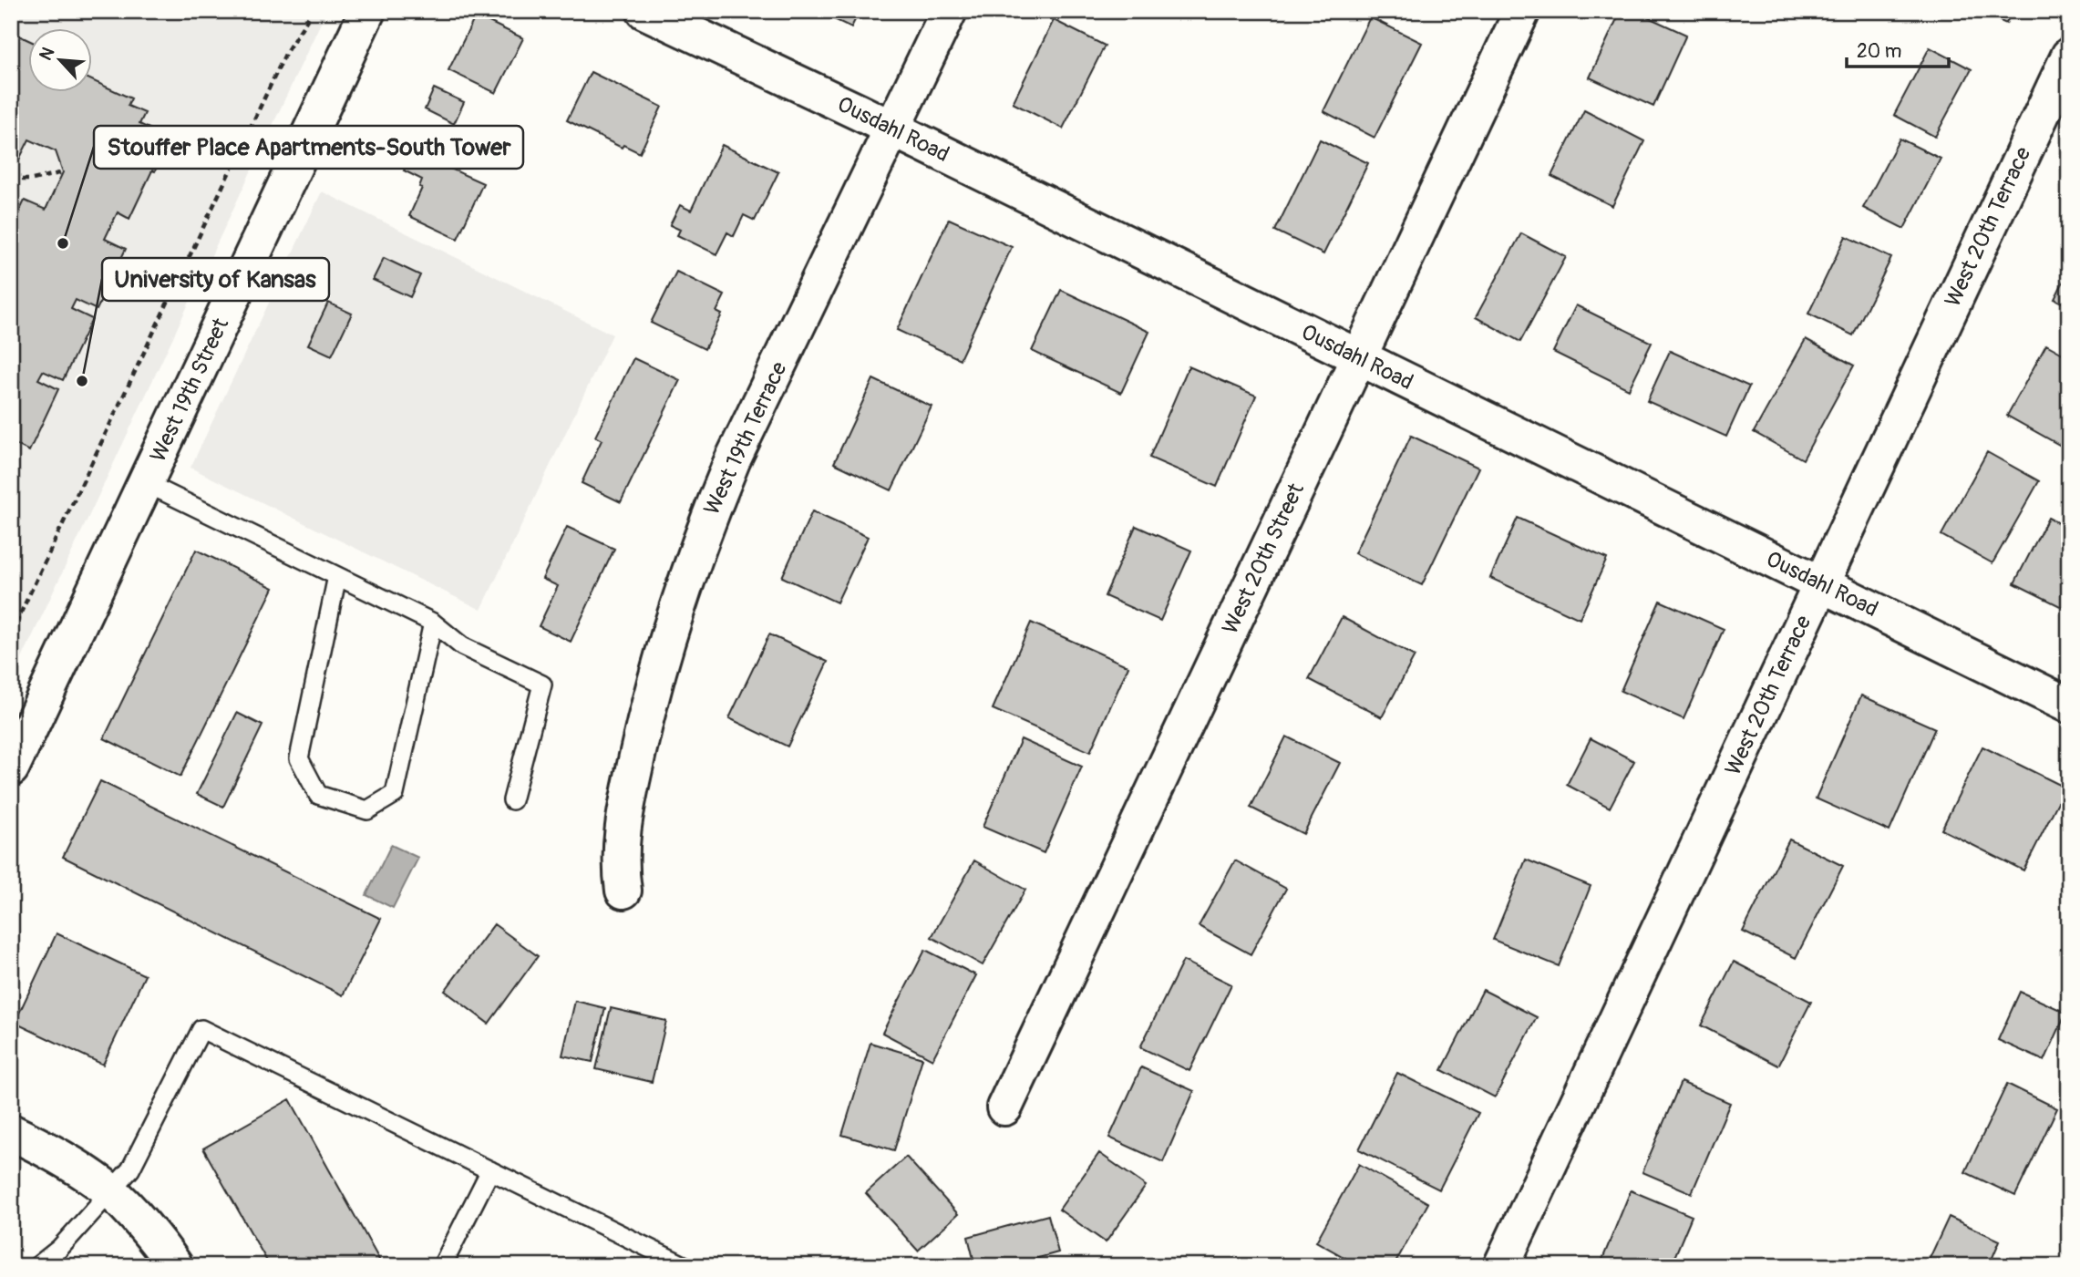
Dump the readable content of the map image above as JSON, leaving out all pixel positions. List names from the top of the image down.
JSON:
{
  "streets": {
    "street": [
      "Ousdahl Road",
      "West 20th Terrace",
      "West 19th Street",
      "West 19th Terrace",
      "West 20th Street"
    ]
  },
  "crossings": [
    ["Ousdahl Road", "West 20th Terrace"],
    ["Ousdahl Road", "West 19th Terrace"],
    ["Ousdahl Road", "West 20th Street"]
  ],
  "places": ["Stouffer Place Apartments-South Tower", "University of Kansas"],
  "scale_bar": "20 m",
  "north": "top left"
}
